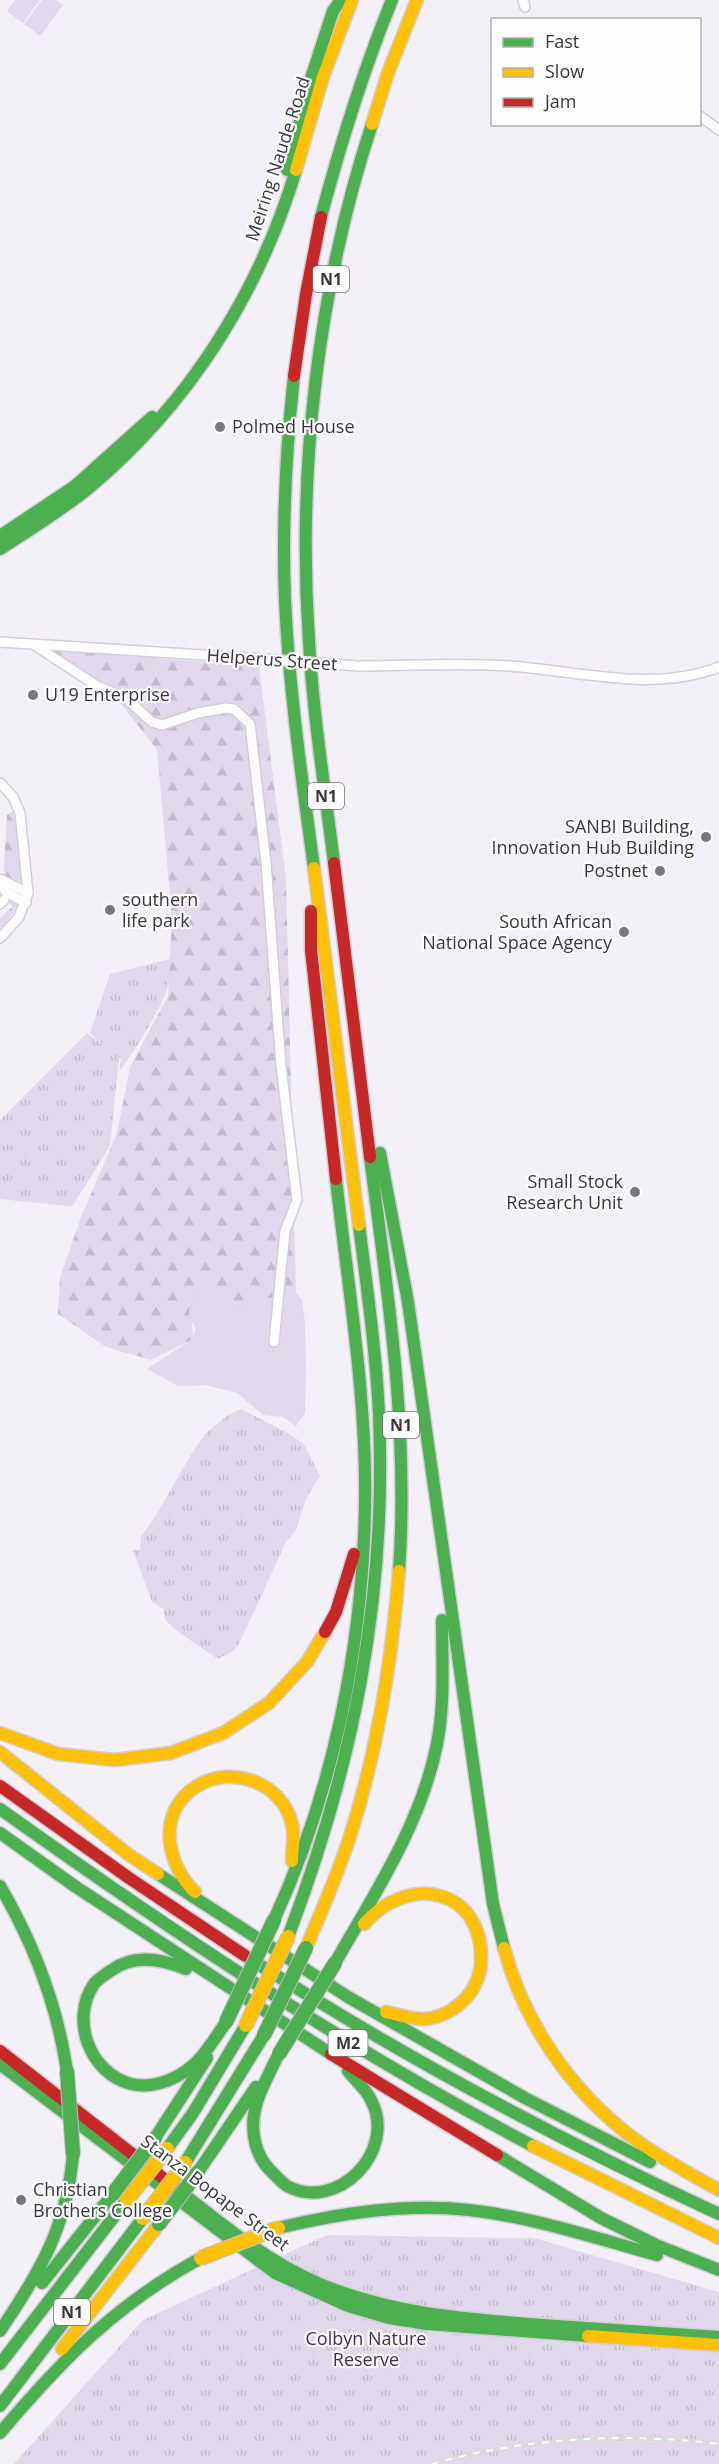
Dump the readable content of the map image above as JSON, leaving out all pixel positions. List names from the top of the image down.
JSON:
{
  "streets": {
    "main road": [
      "Meiring Naude Road",
      "N1",
      "M2",
      "Stanza Bopape Street"
    ],
    "street": ["Helperus Street"]
  },
  "parks": ["Colbyn Nature Reserve"],
  "places": [
    "Polmed House",
    "U19 Enterprise",
    "SANBI Building, Innovation Hub Building",
    "Postnet",
    "southern life park",
    "South African National Space Agency",
    "Small Stock Research Unit",
    "Christian Brothers College"
  ],
  "legend": ["Fast", "Slow", "Jam"]
}
